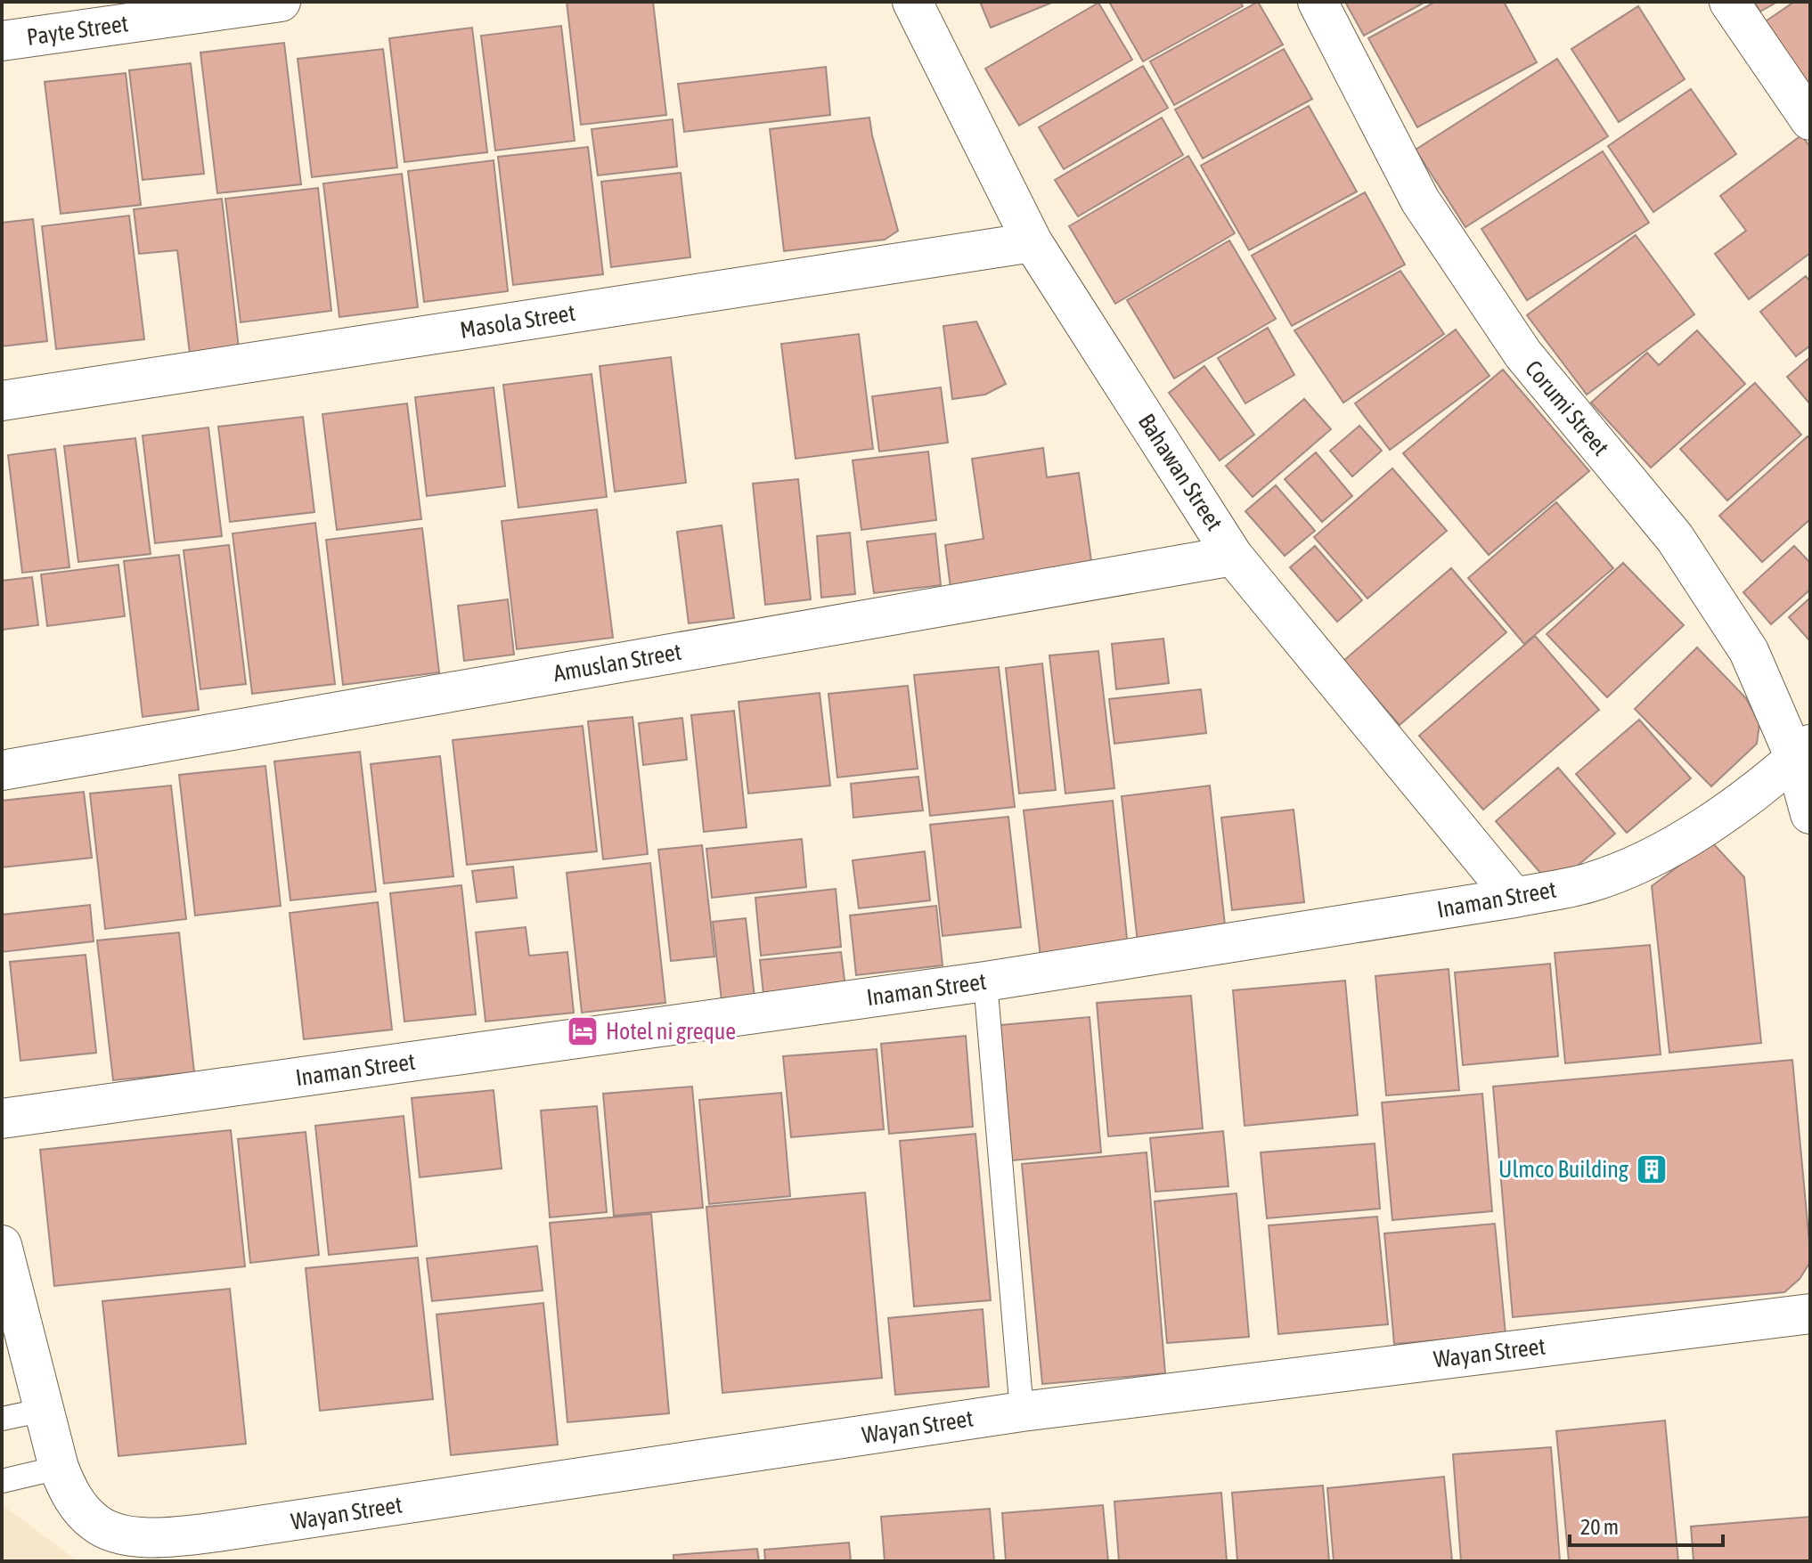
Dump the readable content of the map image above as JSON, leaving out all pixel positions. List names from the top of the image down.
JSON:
{
  "streets": {
    "street": [
      "Payte Street",
      "Masola Street",
      "Corumi Street",
      "Bahawan Street",
      "Amuslan Street",
      "Inaman Street",
      "Wayan Street"
    ]
  },
  "crossings": [
    ["Masola Street", "Bahawan Street"],
    ["Corumi Street", "Inaman Street"],
    ["Bahawan Street", "Amuslan Street"],
    ["Bahawan Street", "Inaman Street"]
  ],
  "places": {
    "hotel": ["Hotel ni greque"],
    "building": ["Ulmco Building"]
  },
  "scale_bar": "20 m"
}
